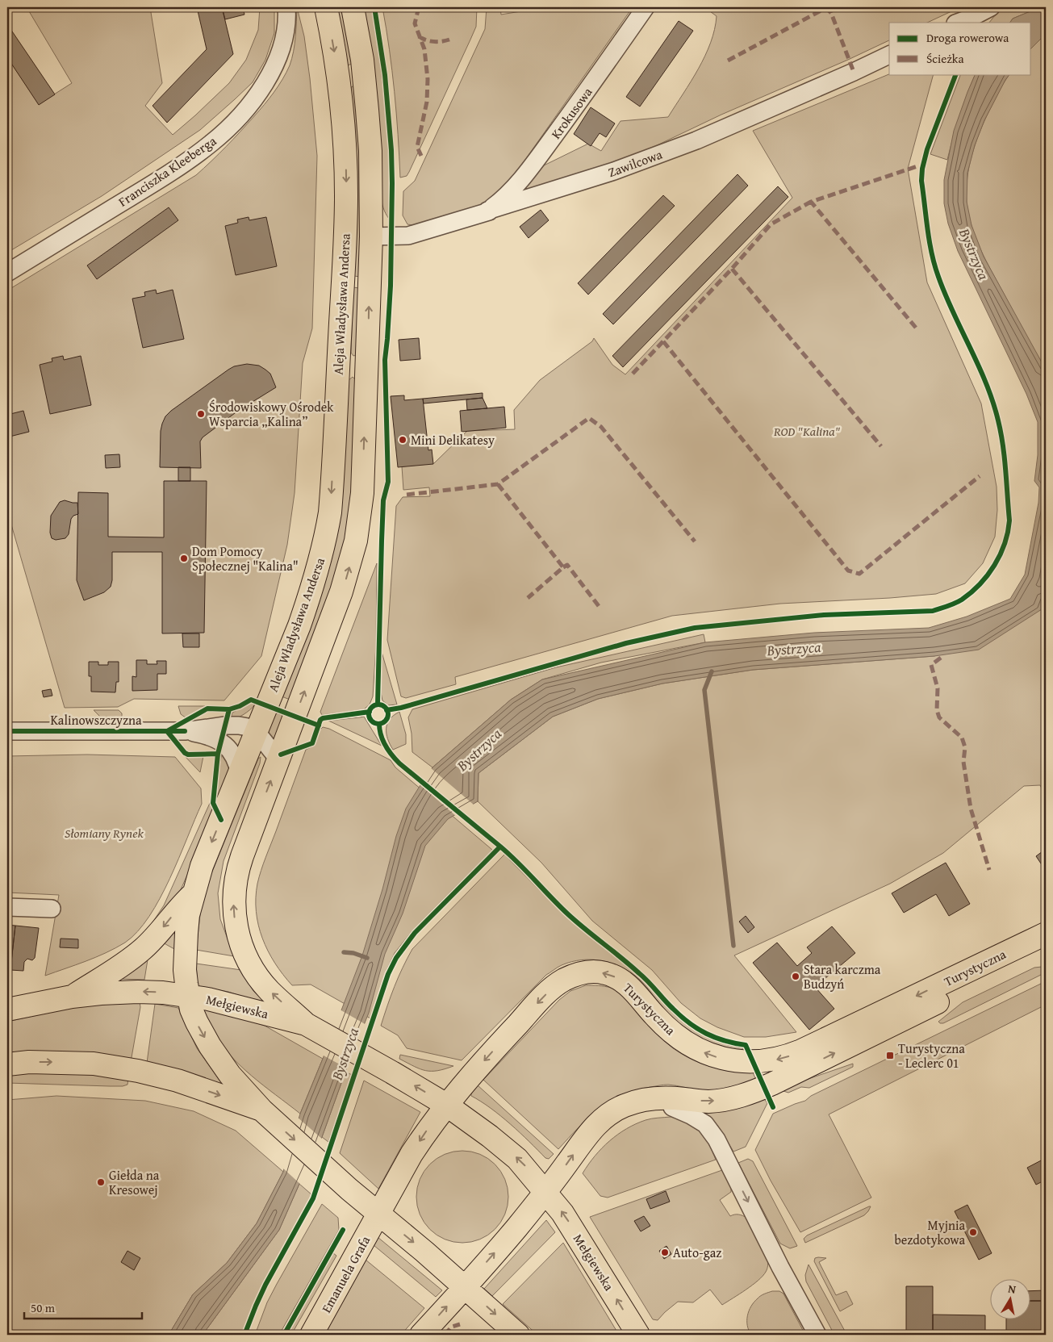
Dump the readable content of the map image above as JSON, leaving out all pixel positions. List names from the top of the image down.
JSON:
{
  "streets": {
    "main road": [
      "Aleja Władysława Andersa",
      "Turystyczna",
      "Mełgiewska",
      "Emanuela Grafa"
    ],
    "street": [
      "Krokusowa",
      "Zawilcowa",
      "Franciszka Kleeberga",
      "Kalinowszczyzna"
    ]
  },
  "crossings": [
    ["Krokusowa", "Zawilcowa"],
    ["Zawilcowa", "Aleja Władysława Andersa"],
    ["Aleja Władysława Andersa", "Kalinowszczyzna"],
    ["Aleja Władysława Andersa", "Mełgiewska"],
    ["Turystyczna", "Mełgiewska"],
    ["Turystyczna", "Emanuela Grafa"]
  ],
  "water": ["Bystrzyca"],
  "parks": ["ROD \"Kalina\"", "Słomiany Rynek"],
  "places": {
    "other": [
      "Środowiskowy Ośrodek Wsparcia „Kalina”",
      "Mini Delikatesy",
      "Dom Pomocy Społecznej \"Kalina\"",
      "Stara karczma Budzyń",
      "Giełda na Kresowej",
      "Myjnia bezdotykowa",
      "Auto-gaz"
    ],
    "transit": ["Turystyczna - Leclerc 01"]
  },
  "legend": ["Droga rowerowa", "Ścieżka"],
  "scale_bar": "50 m",
  "north": "top"
}
